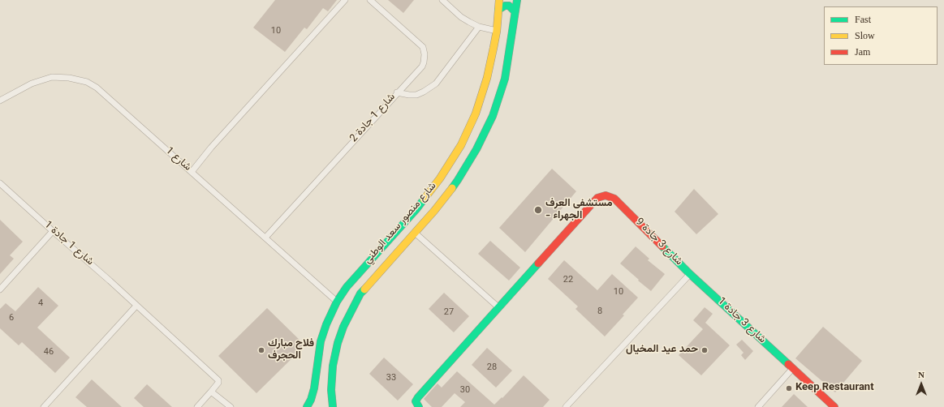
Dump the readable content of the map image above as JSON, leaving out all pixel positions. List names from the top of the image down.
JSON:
{
  "streets": {
    "street": [
      "شارع 1 جادة 2",
      "شارع 1",
      "شارع منصور سعد الوطني",
      "شارع 3 جادة 9",
      "شارع 1 جادة 1",
      "شارع 3 جادة 1"
    ]
  },
  "crossings": [
    ["شارع 1 جادة 2", "شارع 1"],
    ["شارع 1", "شارع منصور سعد الوطني"],
    ["شارع 3 جادة 9", "شارع 3 جادة 1"]
  ],
  "places": [
    "مستشفى العرف - الجهراء",
    "فلاح مبارك الحجرف",
    "حمد عيد المخيال",
    "Keep Restaurant"
  ],
  "house_numbers": [
    "10",
    "22",
    "10",
    "4",
    "8",
    "27",
    "6",
    "46",
    "28",
    "33",
    "30"
  ],
  "legend": ["Fast", "Slow", "Jam"],
  "north": "top"
}
